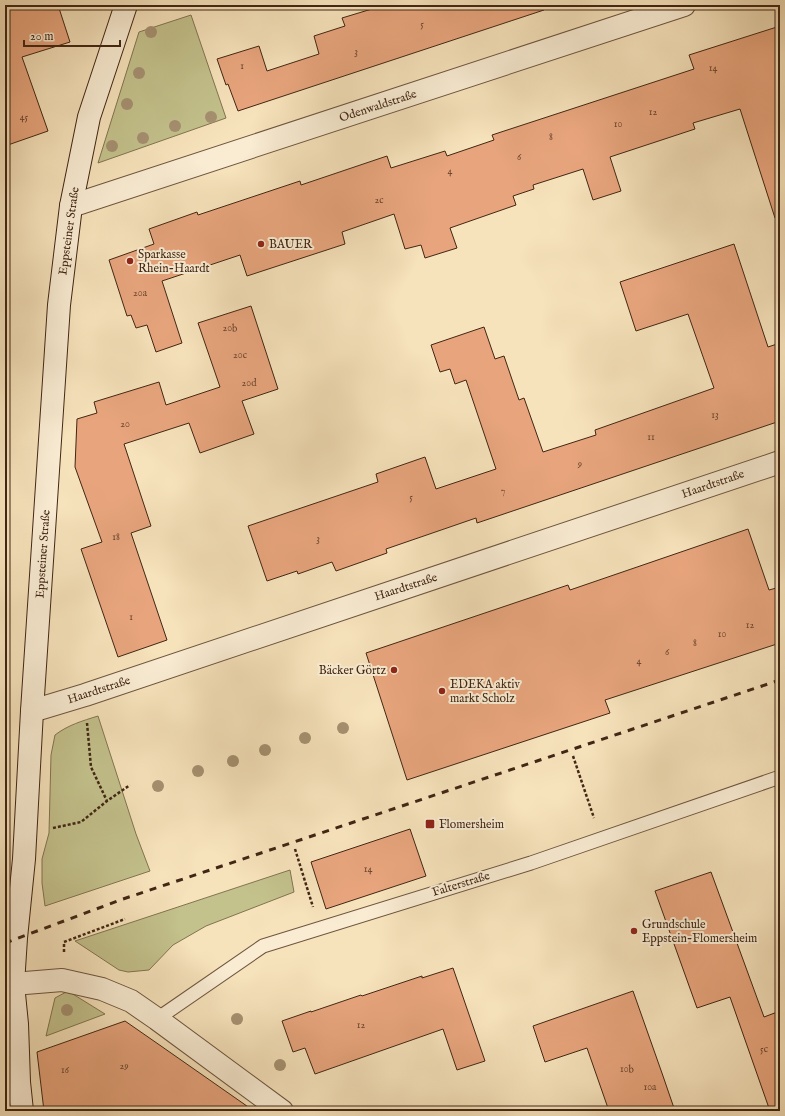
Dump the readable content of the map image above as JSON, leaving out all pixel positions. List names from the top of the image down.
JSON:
{
  "streets": {
    "street": ["Odenwaldstraße", "Eppsteiner Straße", "Haardtstraße"],
    "lane": ["Falterstraße"]
  },
  "crossings": [
    ["Odenwaldstraße", "Eppsteiner Straße"],
    ["Eppsteiner Straße", "Haardtstraße"]
  ],
  "places": {
    "other": [
      "BAUER",
      "Sparkasse Rhein-Haardt",
      "Bäcker Görtz",
      "EDEKA aktiv markt Scholz",
      "Grundschule Eppstein-Flomersheim"
    ],
    "transit": ["Flomersheim"]
  },
  "house_numbers": [
    "5",
    "3",
    "1",
    "14",
    "12",
    "45",
    "10",
    "8",
    "6",
    "4",
    "2c",
    "20a",
    "20b",
    "20c",
    "20d",
    "13",
    "20",
    "11",
    "9",
    "7",
    "5",
    "18",
    "3",
    "1",
    "12",
    "10",
    "8",
    "6",
    "4",
    "14",
    "12",
    "5c",
    "29",
    "10b",
    "16",
    "10a"
  ],
  "scale_bar": "20 m"
}
